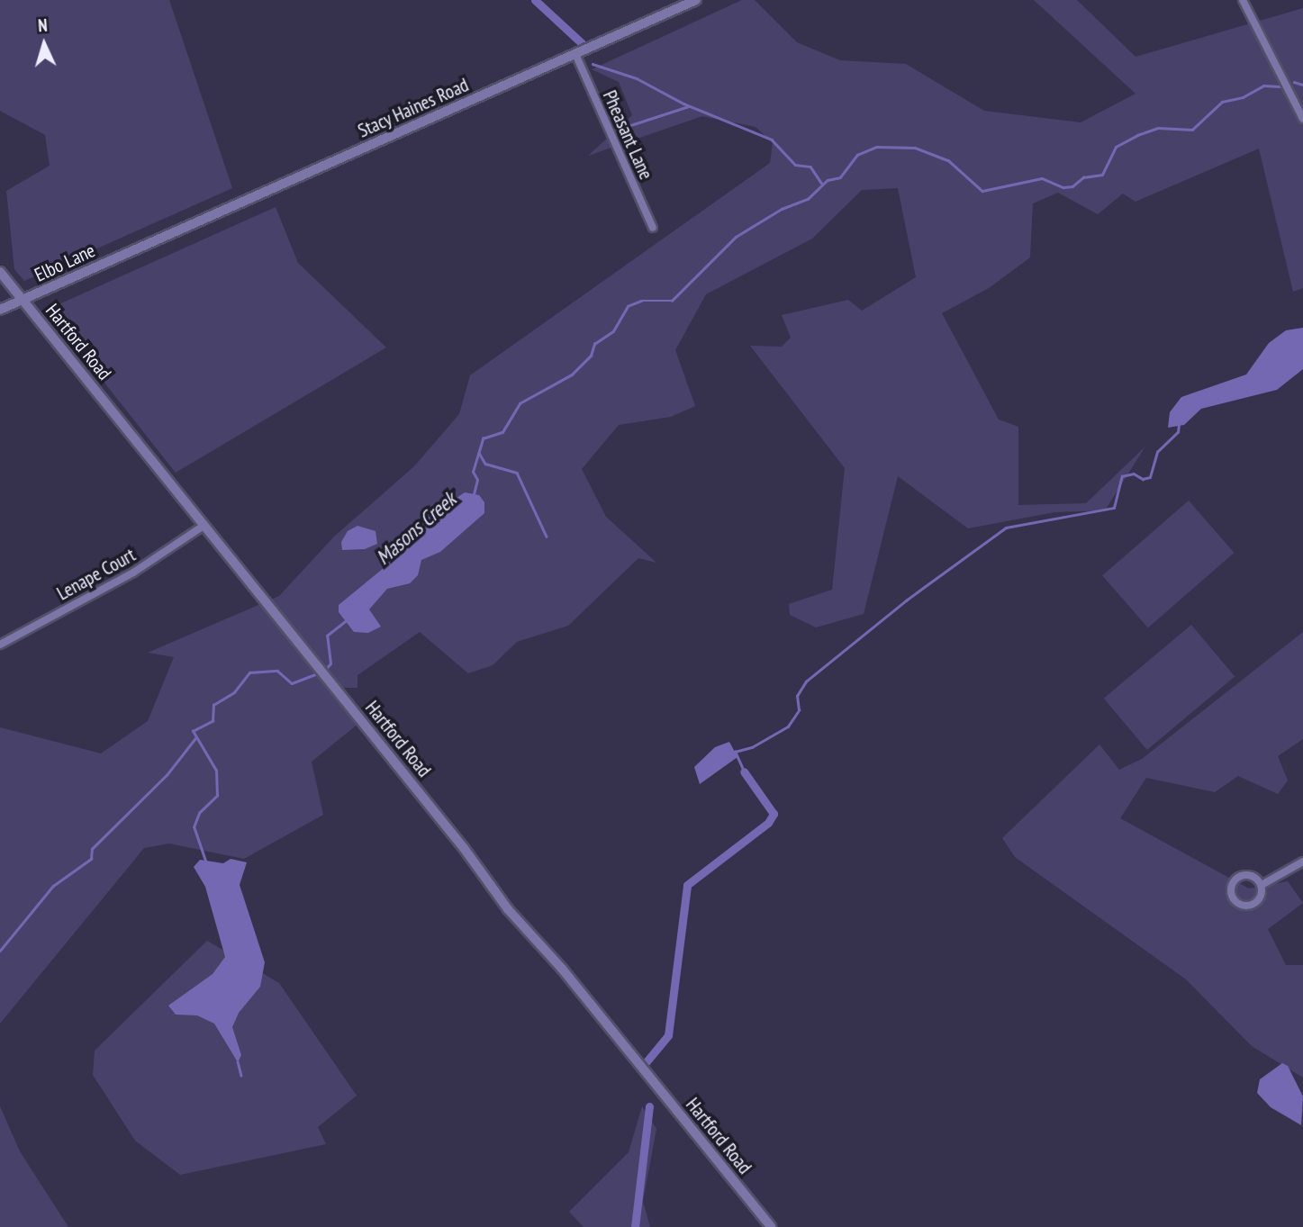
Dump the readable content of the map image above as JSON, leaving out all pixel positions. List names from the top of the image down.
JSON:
{
  "streets": {
    "street": [
      "Stacy Haines Road",
      "Pheasant Lane",
      "Elbo Lane",
      "Hartford Road",
      "Lenape Court"
    ]
  },
  "crossings": [
    ["Stacy Haines Road", "Pheasant Lane"],
    ["Stacy Haines Road", "Elbo Lane"],
    ["Elbo Lane", "Hartford Road"],
    ["Hartford Road", "Lenape Court"]
  ],
  "water": ["Masons Creek"],
  "north": "top"
}
